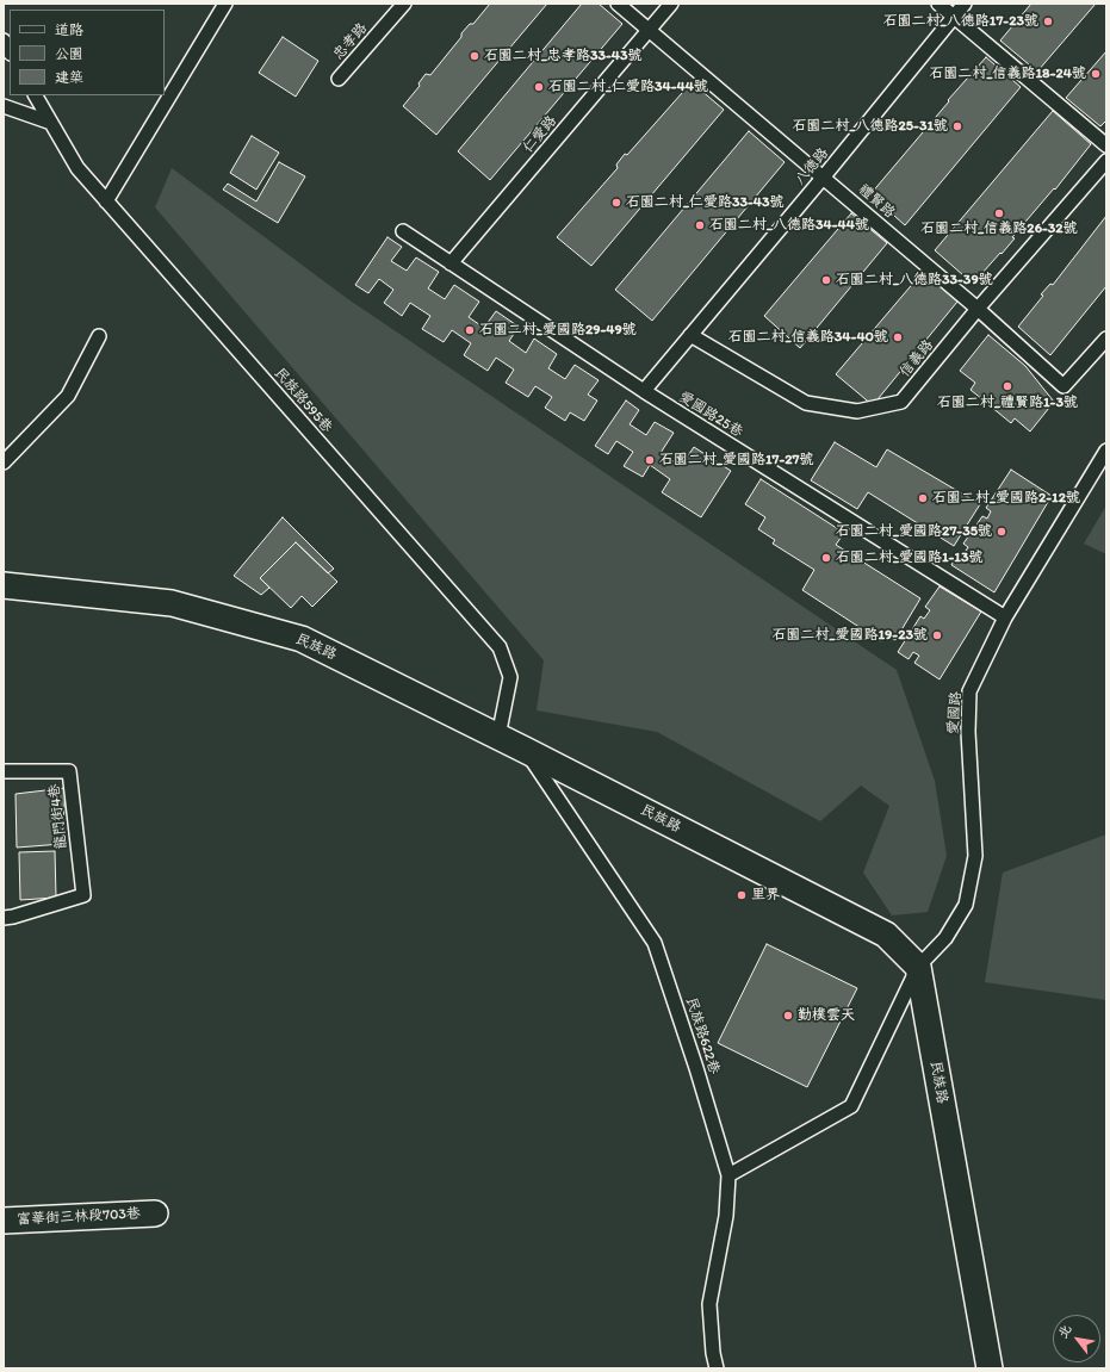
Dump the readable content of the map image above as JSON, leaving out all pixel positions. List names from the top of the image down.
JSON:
{
  "streets": {
    "street": ["民族路", "富華街三林段703巷"],
    "lane": [
      "忠孝路",
      "仁愛路",
      "八德路",
      "禮賢路",
      "信義路",
      "民族路595巷",
      "愛國路25巷",
      "愛國路",
      "龍門街4巷",
      "民族路622巷"
    ]
  },
  "crossings": [
    ["仁愛路", "禮賢路"],
    ["仁愛路", "愛國路25巷"],
    ["八德路", "禮賢路"],
    ["八德路", "信義路"],
    ["八德路", "愛國路25巷"],
    ["禮賢路", "信義路"],
    ["民族路595巷", "民族路"],
    ["愛國路25巷", "愛國路"],
    ["民族路", "愛國路"],
    ["民族路", "民族路622巷"],
    ["愛國路", "民族路622巷"]
  ],
  "places": [
    "石園二村_八德路17-23號",
    "石園二村_忠孝路33-43號",
    "石園二村_信義路18-24號",
    "石園二村_仁愛路34-44號",
    "石園二村_八德路25-31號",
    "石園二村_仁愛路33-43號",
    "石園二村_信義路26-32號",
    "石園二村_八德路34-44號",
    "石園二村_八德路33-39號",
    "石園二村_愛國路29-49號",
    "石園二村_信義路34-40號",
    "石園二村_禮賢路1-3號",
    "石園二村_愛國路17-27號",
    "石園二村_愛國路2-12號",
    "石園二村_愛國路27-35號",
    "石園二村_愛國路1-13號",
    "石園二村_愛國路19-23號",
    "里界",
    "勤樸雲天"
  ],
  "legend": ["道路", "公園", "建築"],
  "north": "top left"
}
